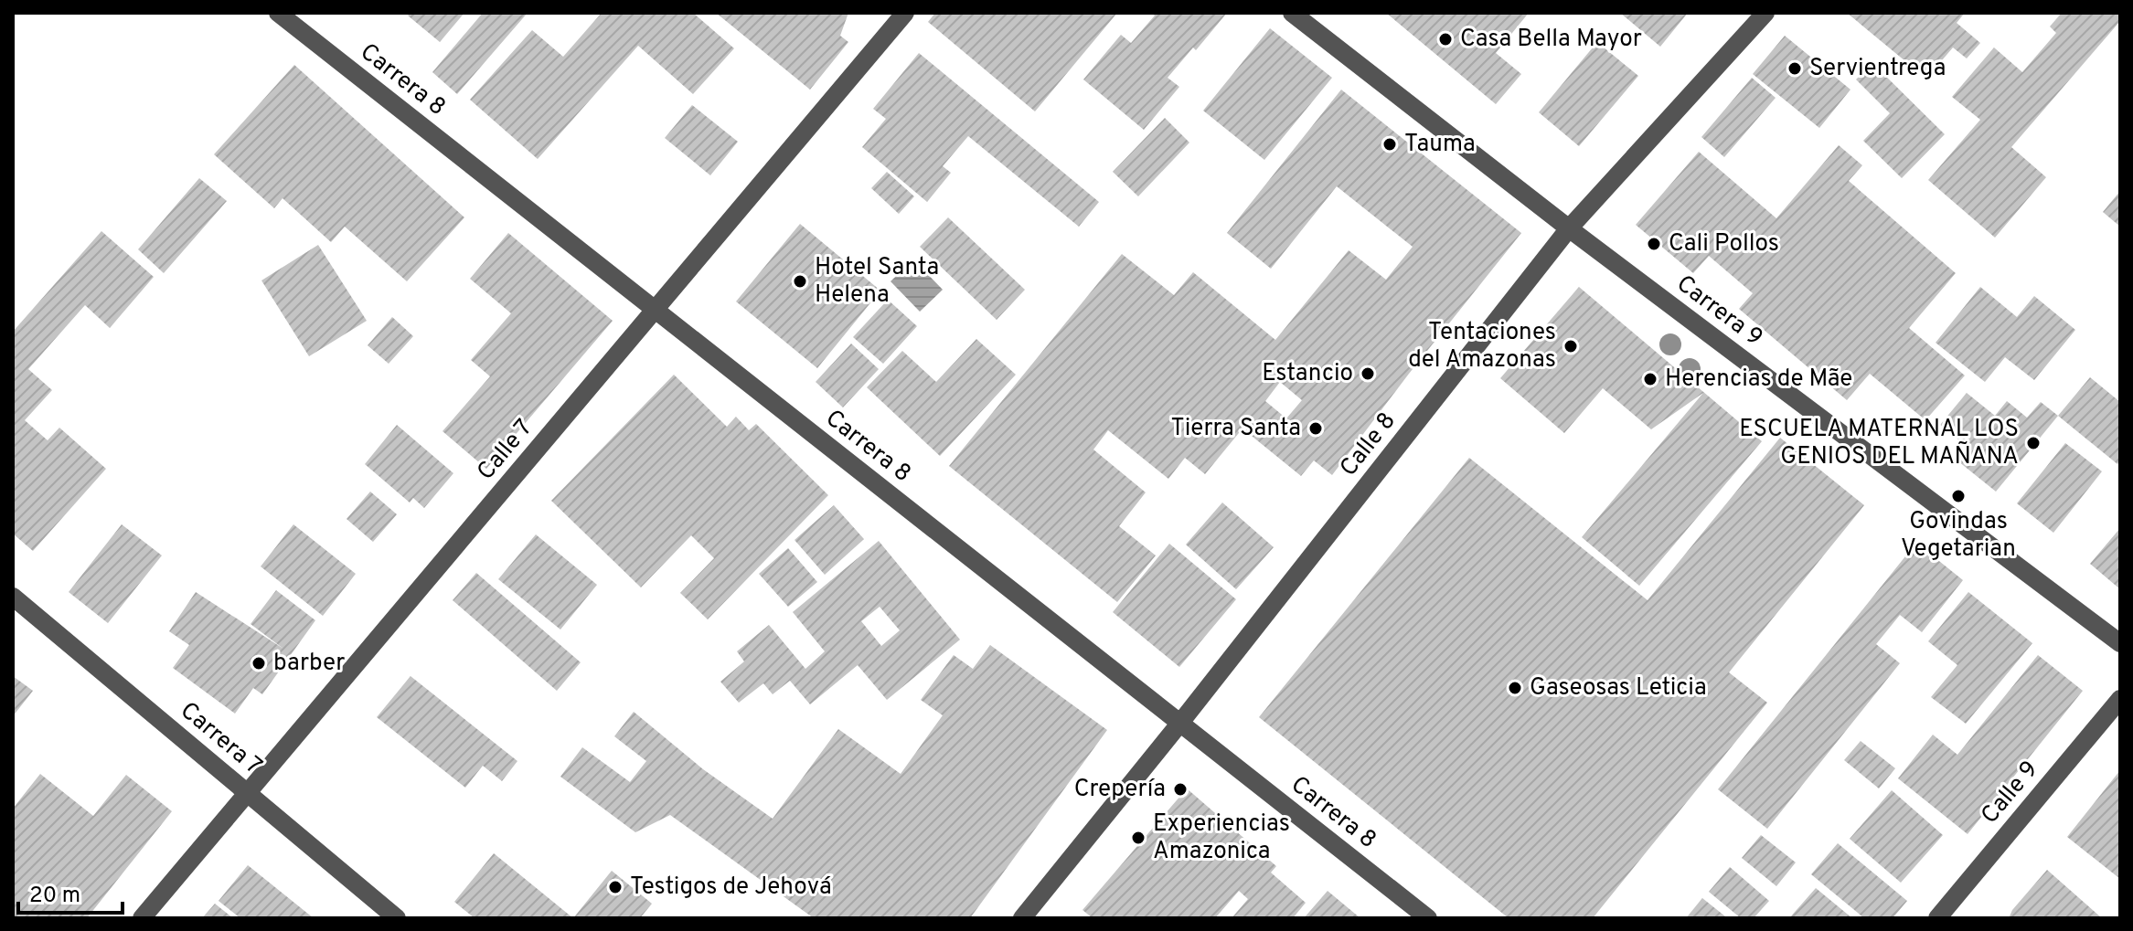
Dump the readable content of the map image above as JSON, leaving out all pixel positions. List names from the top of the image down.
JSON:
{
  "streets": {
    "street": [
      "Carrera 8",
      "Carrera 9",
      "Calle 8",
      "Calle 7",
      "Carrera 7",
      "Calle 9"
    ]
  },
  "crossings": [
    ["Carrera 8", "Calle 8"],
    ["Carrera 8", "Calle 7"],
    ["Carrera 9", "Calle 8"],
    ["Calle 7", "Carrera 7"]
  ],
  "places": [
    "Casa Bella Mayor",
    "Servientrega",
    "Tauma",
    "Cali Pollos",
    "Hotel Santa Helena",
    "Tentaciones del Amazonas",
    "Estancio",
    "Herencias de Mãe",
    "Tierra Santa",
    "ESCUELA MATERNAL LOS GENIOS DEL MAÑANA",
    "Govindas Vegetarian",
    "barber",
    "Gaseosas Leticia",
    "Crepería",
    "Experiencias Amazonica",
    "Testigos de Jehová"
  ],
  "scale_bar": "20 m"
}
